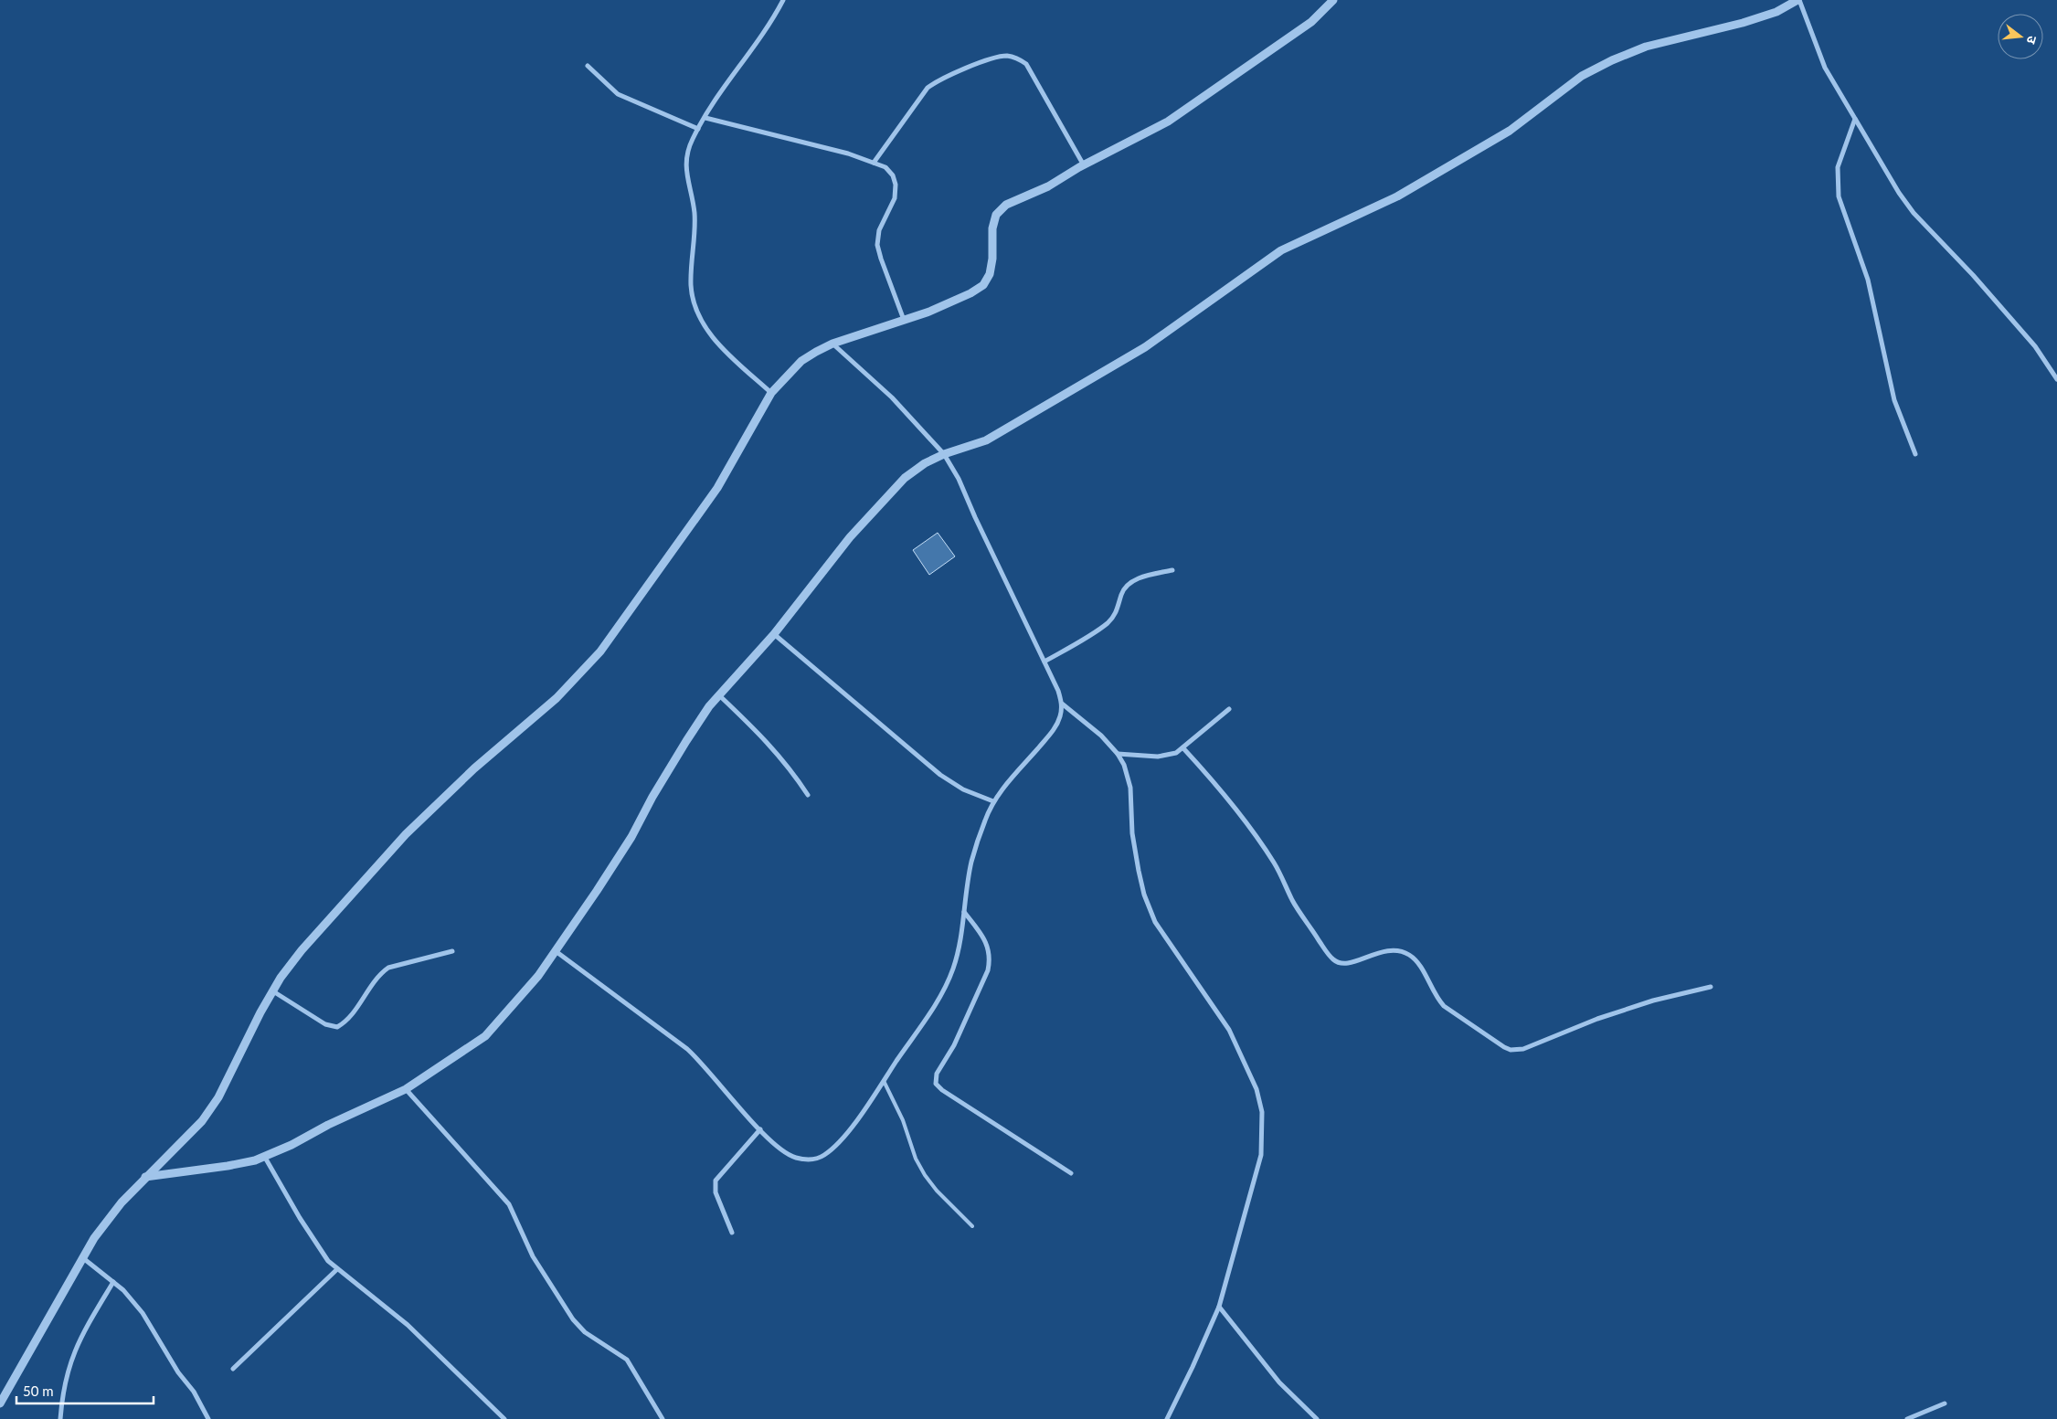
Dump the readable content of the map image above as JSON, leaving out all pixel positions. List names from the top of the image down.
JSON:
{
  "scale_bar": "50 m",
  "north": "right"
}
